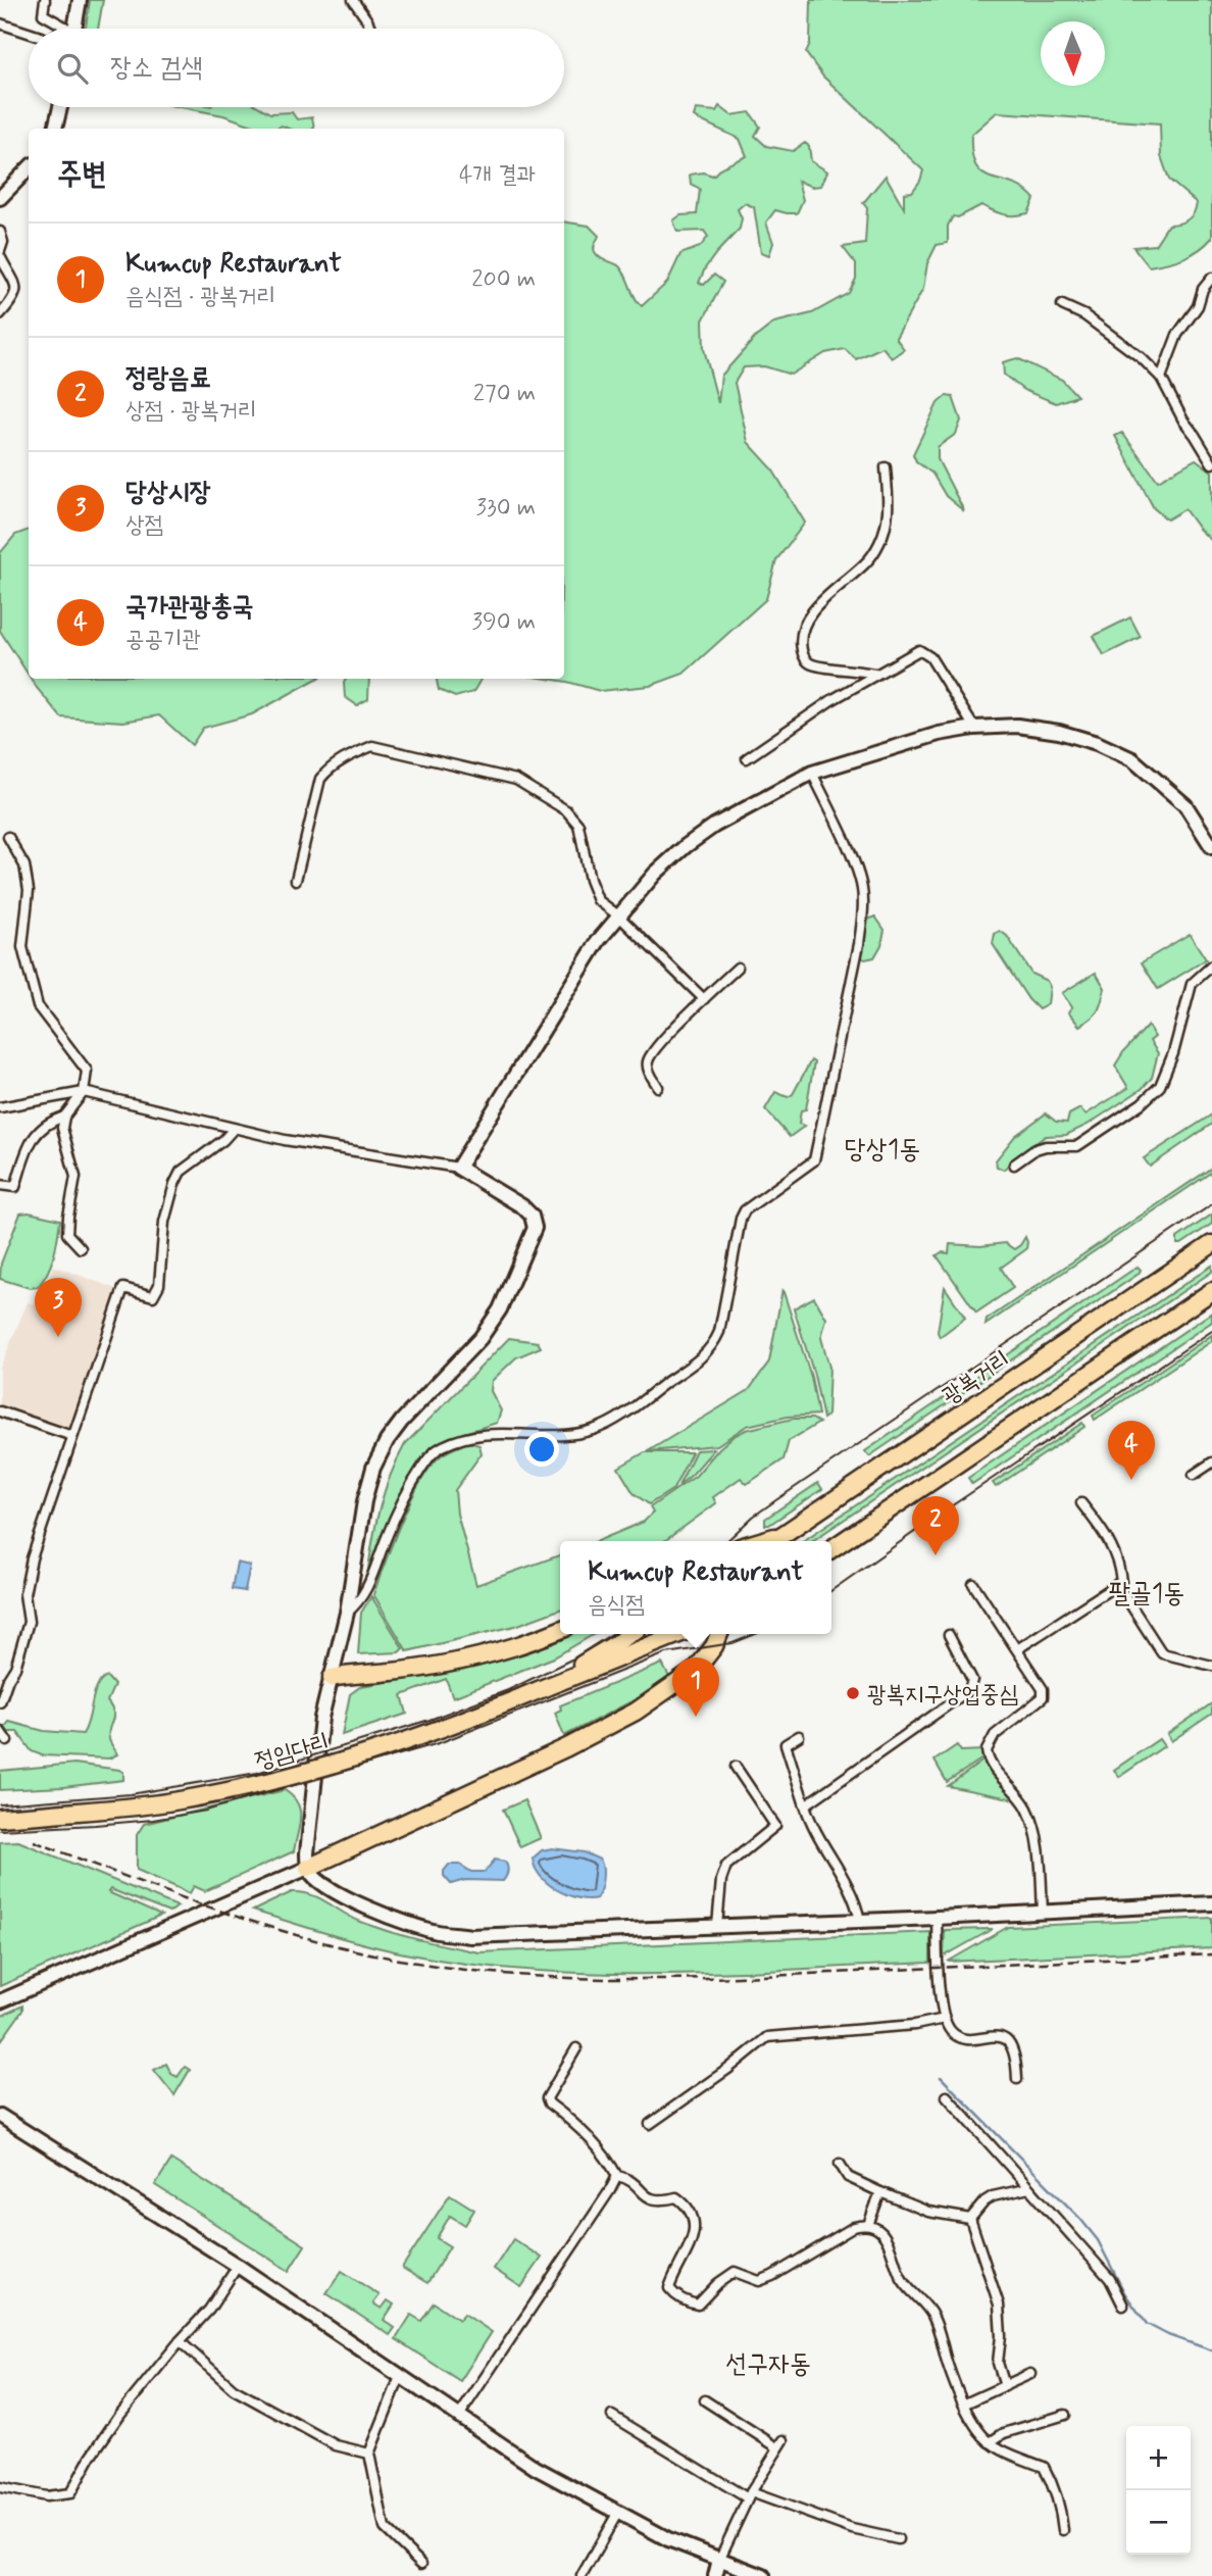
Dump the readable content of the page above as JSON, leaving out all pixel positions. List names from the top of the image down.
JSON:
{
  "streets": {
    "highway": ["광복거리", "정임다리"]
  },
  "districts": ["당상1동", "팔골1동", "선구자동"],
  "places": ["광복지구상업중심"],
  "north": "bottom",
  "page": {
    "search": "장소 검색",
    "heading": ["주변", "4개 결과"],
    "list": [
      {
        "mark": "1",
        "name": "Kumcup Restaurant",
        "note": "음식점 · 광복거리",
        "value": "200 m"
      },
      {
        "mark": "2",
        "name": "정랑음료",
        "note": "상점 · 광복거리",
        "value": "270 m"
      },
      {
        "mark": "3",
        "name": "당상시장",
        "note": "상점",
        "value": "330 m"
      },
      {
        "mark": "4",
        "name": "국가관광총국",
        "note": "공공기관",
        "value": "390 m"
      }
    ],
    "pins": [
      "3",
      "4",
      "2",
      "1"
    ],
    "popup": ["Kumcup Restaurant", "음식점"],
    "map_buttons": ["+", "−"]
  }
}
